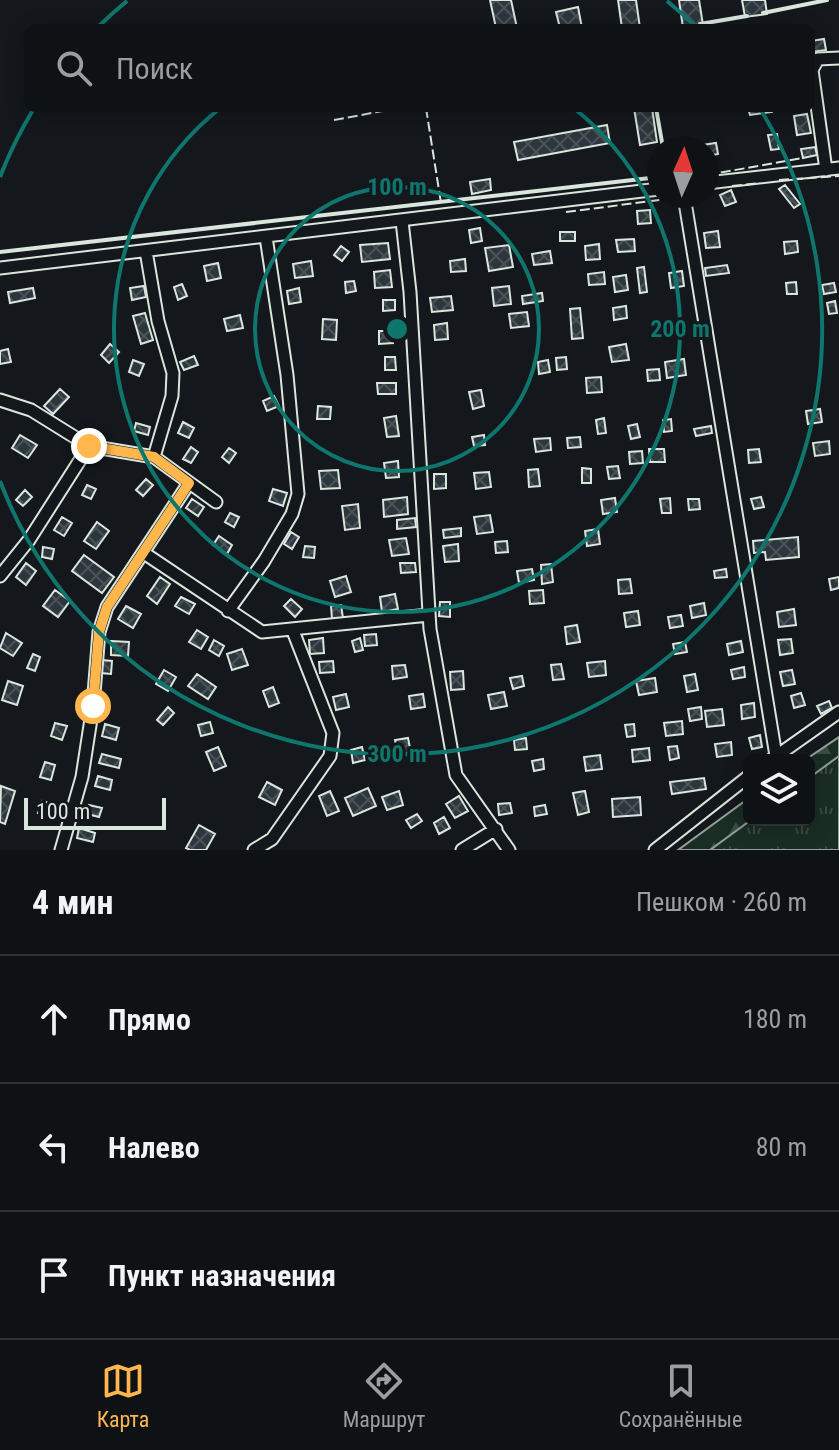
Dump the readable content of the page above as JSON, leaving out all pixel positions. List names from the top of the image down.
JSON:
{
  "scale_bar": "100 m",
  "north": "top",
  "page": {
    "search": "Поиск",
    "scale": "100 m",
    "heading": ["4 мин", "Пешком · 260 m"],
    "list": [
      ["Прямо", "180 m"],
      ["Налево", "80 m"],
      "Пункт назначения"
    ],
    "nav": ["Карта", "Маршрут", "Сохранённые"]
  },
  "rings": ["100 m", "200 m", "300 m"]
}
